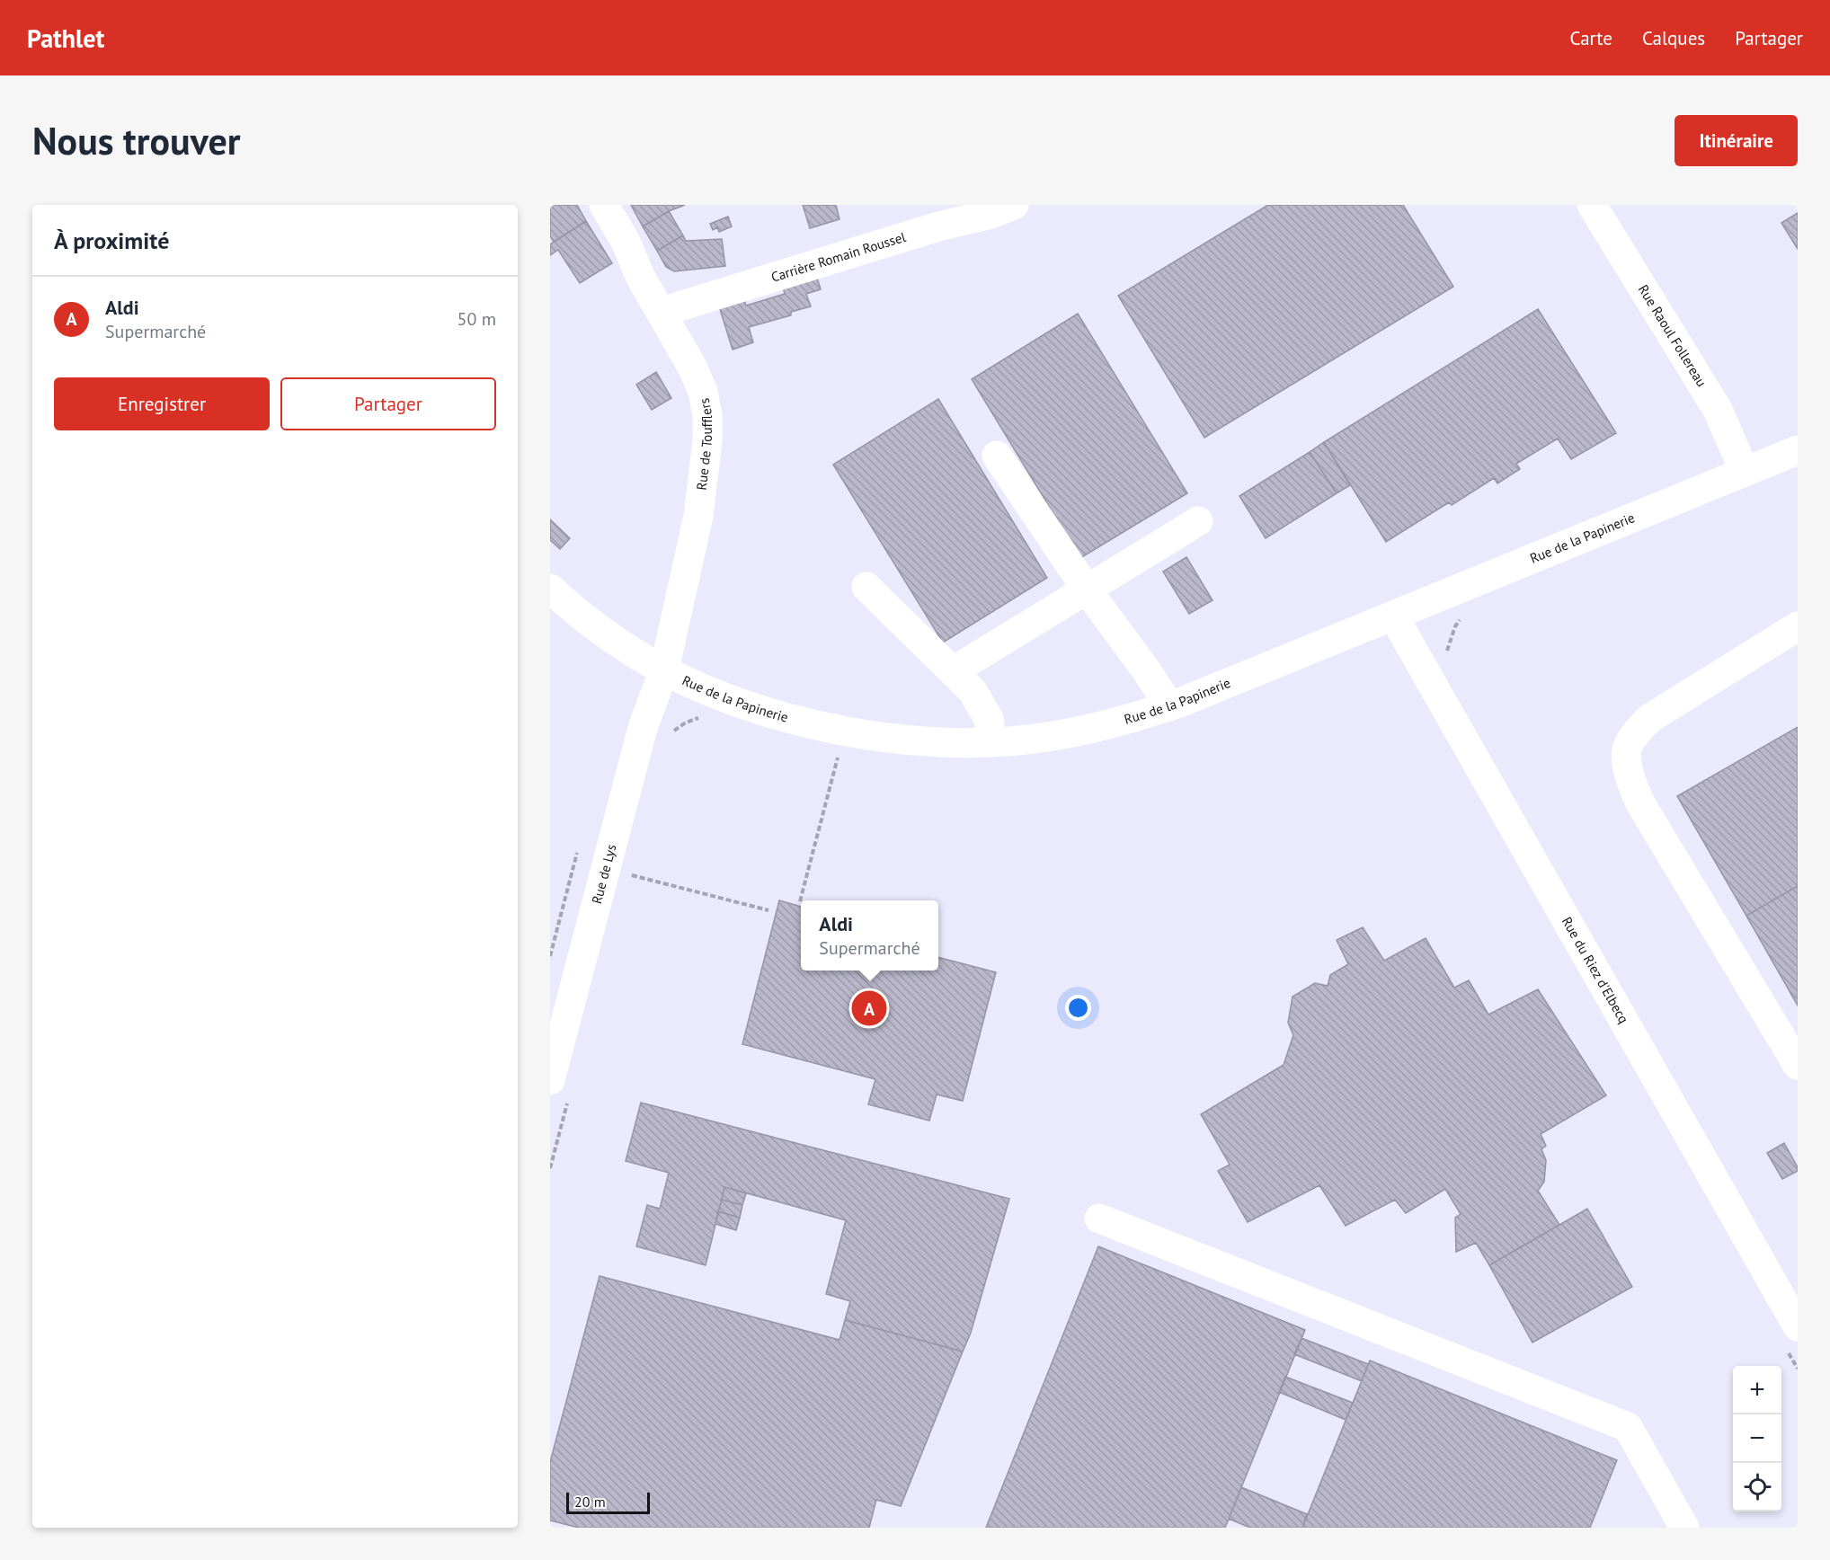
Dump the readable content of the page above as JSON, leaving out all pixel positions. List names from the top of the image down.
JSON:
{
  "streets": {
    "street": [
      "Carrière Romain Roussel",
      "Rue Raoul Follereau",
      "Rue de Toufflers",
      "Rue de la Papinerie",
      "Rue de Lys",
      "Rue du Riez d'Elbecq"
    ]
  },
  "crossings": [
    ["Carrière Romain Roussel", "Rue de Toufflers"],
    ["Rue Raoul Follereau", "Rue de la Papinerie"],
    ["Rue de Toufflers", "Rue de la Papinerie"],
    ["Rue de Toufflers", "Rue de Lys"],
    ["Rue de la Papinerie", "Rue de Lys"],
    ["Rue de la Papinerie", "Rue du Riez d'Elbecq"]
  ],
  "scale_bar": "20 m",
  "page": {
    "header": "Pathlet",
    "nav": ["Carte", "Calques", "Partager"],
    "buttons": [
      "Itinéraire",
      ["Enregistrer", "Partager"]
    ],
    "title": "Nous trouver",
    "heading": "À proximité",
    "list": [
      {
        "mark": "A",
        "name": "Aldi",
        "note": "Supermarché",
        "value": "50 m"
      }
    ],
    "popup": ["Aldi", "Supermarché"],
    "pins": "A",
    "map_buttons": ["+", "−"],
    "scale": "20 m"
  }
}
